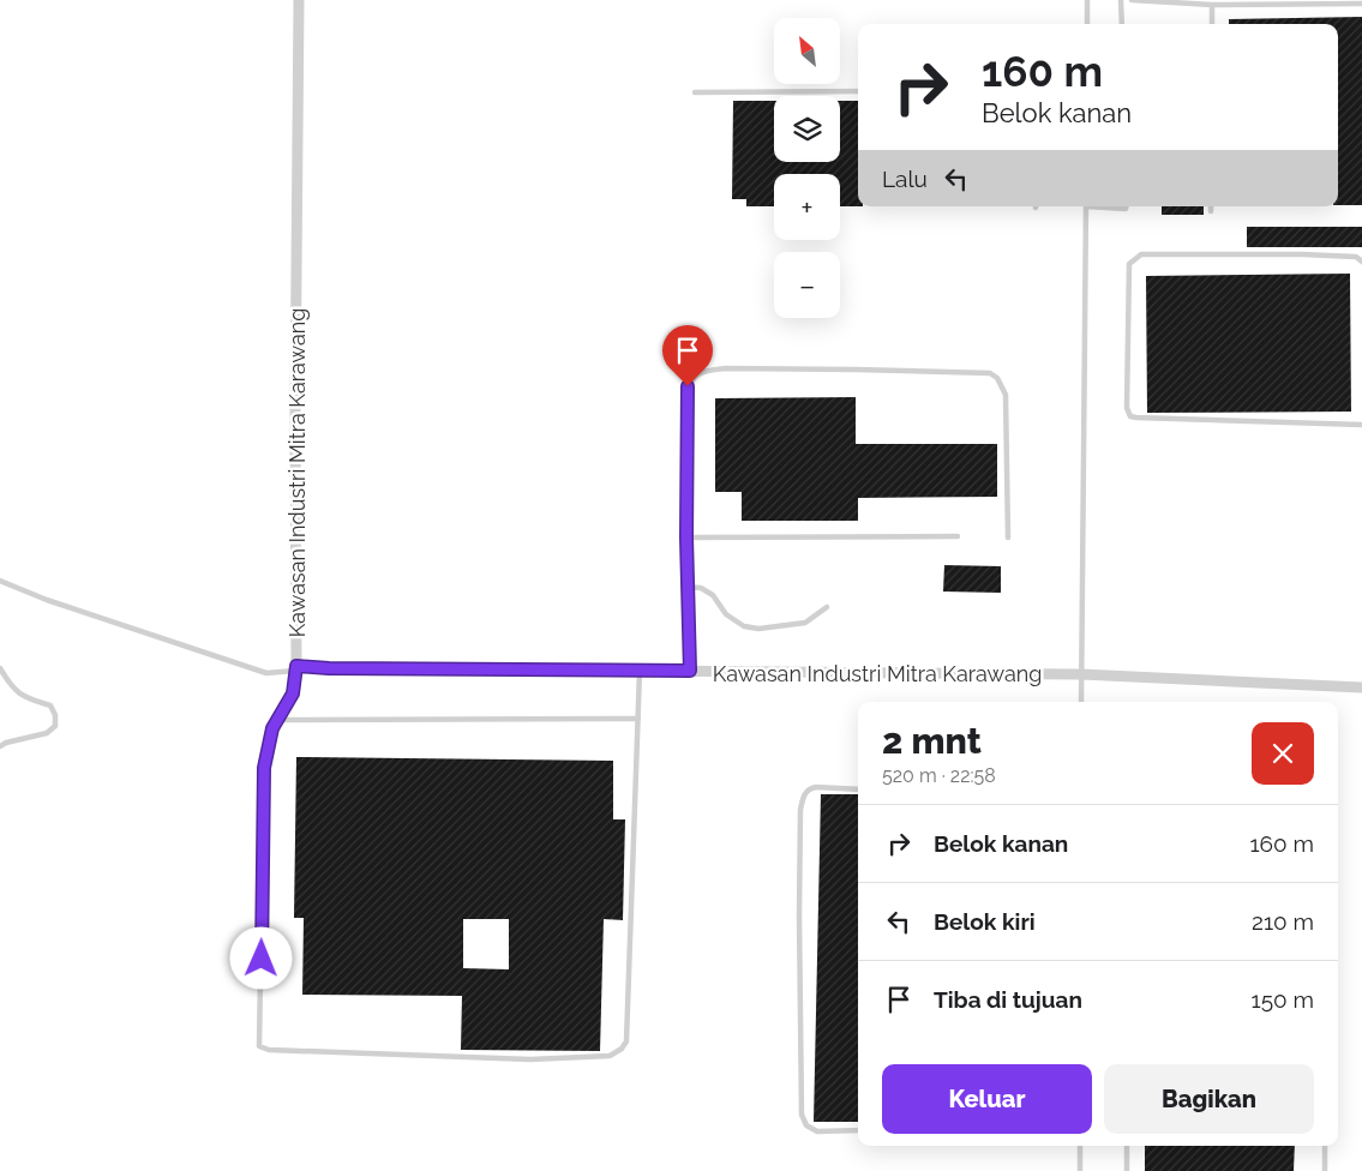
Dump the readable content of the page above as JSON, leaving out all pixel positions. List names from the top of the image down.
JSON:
{
  "streets": {
    "street": ["Kawasan Industri Mitra Karawang"]
  },
  "north": "top left",
  "page": {
    "map_buttons": ["+", "−"],
    "turn": ["160 m", "Belok kanan"],
    "then": "Lalu",
    "heading": ["2 mnt", "520 m · 22:58"],
    "list": [
      {
        "name": "Belok kanan",
        "value": "160 m"
      },
      {
        "name": "Belok kiri",
        "value": "210 m"
      },
      {
        "name": "Tiba di tujuan",
        "value": "150 m"
      }
    ],
    "buttons": ["Keluar", "Bagikan"]
  }
}
